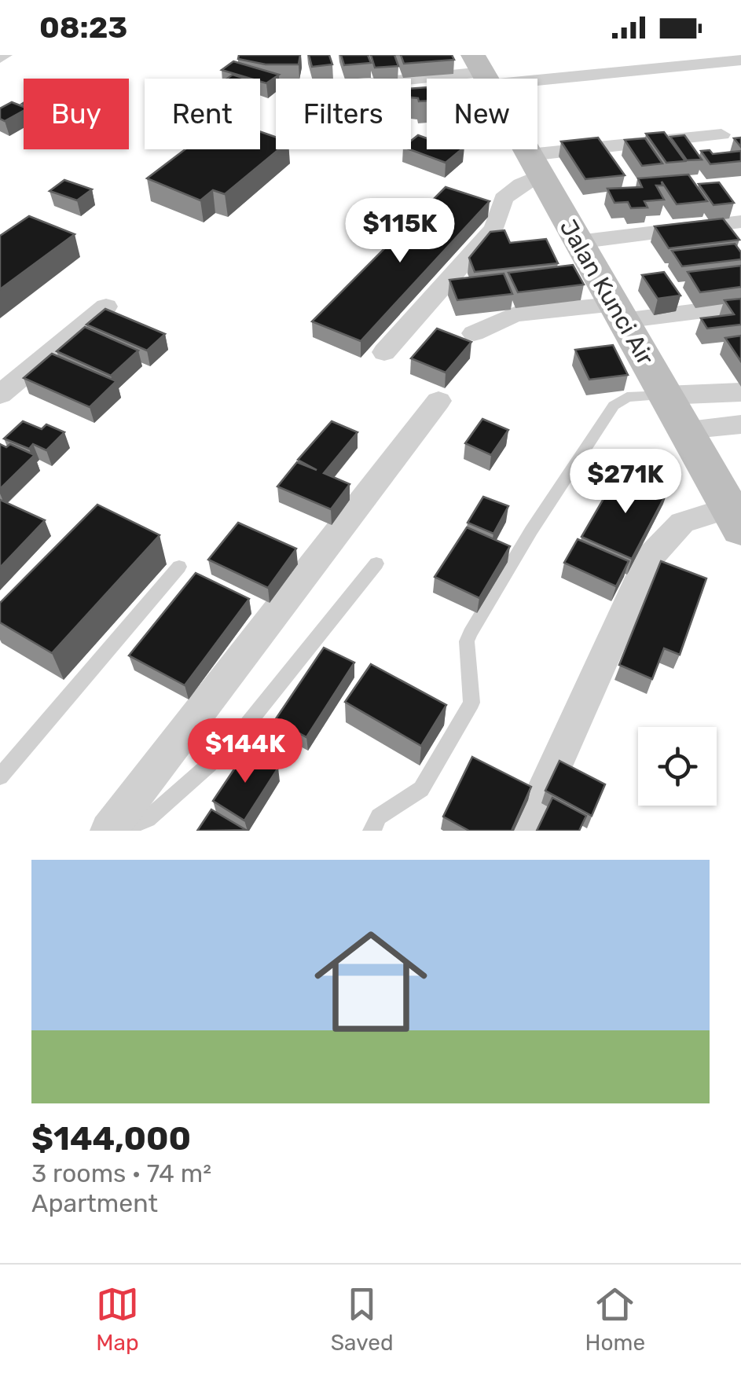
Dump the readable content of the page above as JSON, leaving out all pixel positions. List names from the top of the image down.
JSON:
{
  "streets": {
    "street": ["Jalan Kunci Air"]
  },
  "page": {
    "status": "08:23",
    "chip": [
      "Buy",
      "Rent",
      "Filters",
      "New"
    ],
    "price": ["$115K", "$271K", "$144K"],
    "list": [
      {
        "name": "$144,000",
        "note": "3 rooms · 74 m² · Apartment"
      }
    ],
    "tabs": ["Map", "Saved", "Home"]
  }
}
